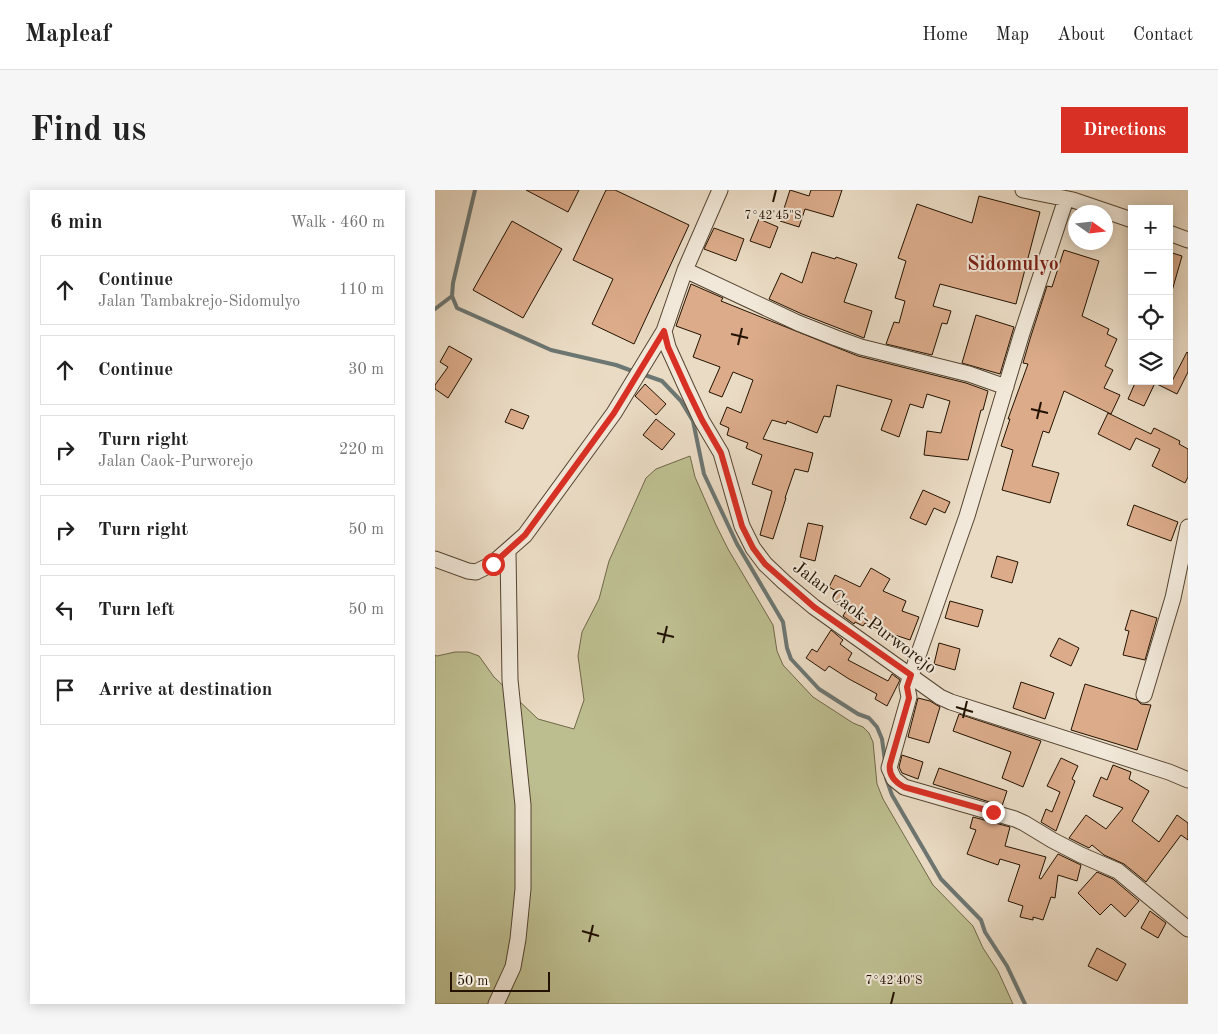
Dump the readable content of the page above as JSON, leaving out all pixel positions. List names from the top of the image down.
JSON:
{
  "streets": {
    "street": ["Jalan Caok-Purworejo"]
  },
  "districts": ["Sidomulyo"],
  "scale_bar": "50 m",
  "north": "right",
  "page": {
    "header": "Mapleaf",
    "nav": [
      "Home",
      "Map",
      "About",
      "Contact"
    ],
    "buttons": "Directions",
    "title": "Find us",
    "heading": ["6 min", "Walk · 460 m"],
    "map_buttons": ["+", "−"],
    "list": [
      ["Continue", "Jalan Tambakrejo-Sidomulyo", "110 m"],
      ["Continue", "30 m"],
      ["Turn right", "Jalan Caok-Purworejo", "220 m"],
      ["Turn right", "50 m"],
      ["Turn left", "50 m"],
      "Arrive at destination"
    ],
    "scale": "50 m"
  },
  "coordinates": ["7°42'45\"S", "7°42'40\"S"]
}
